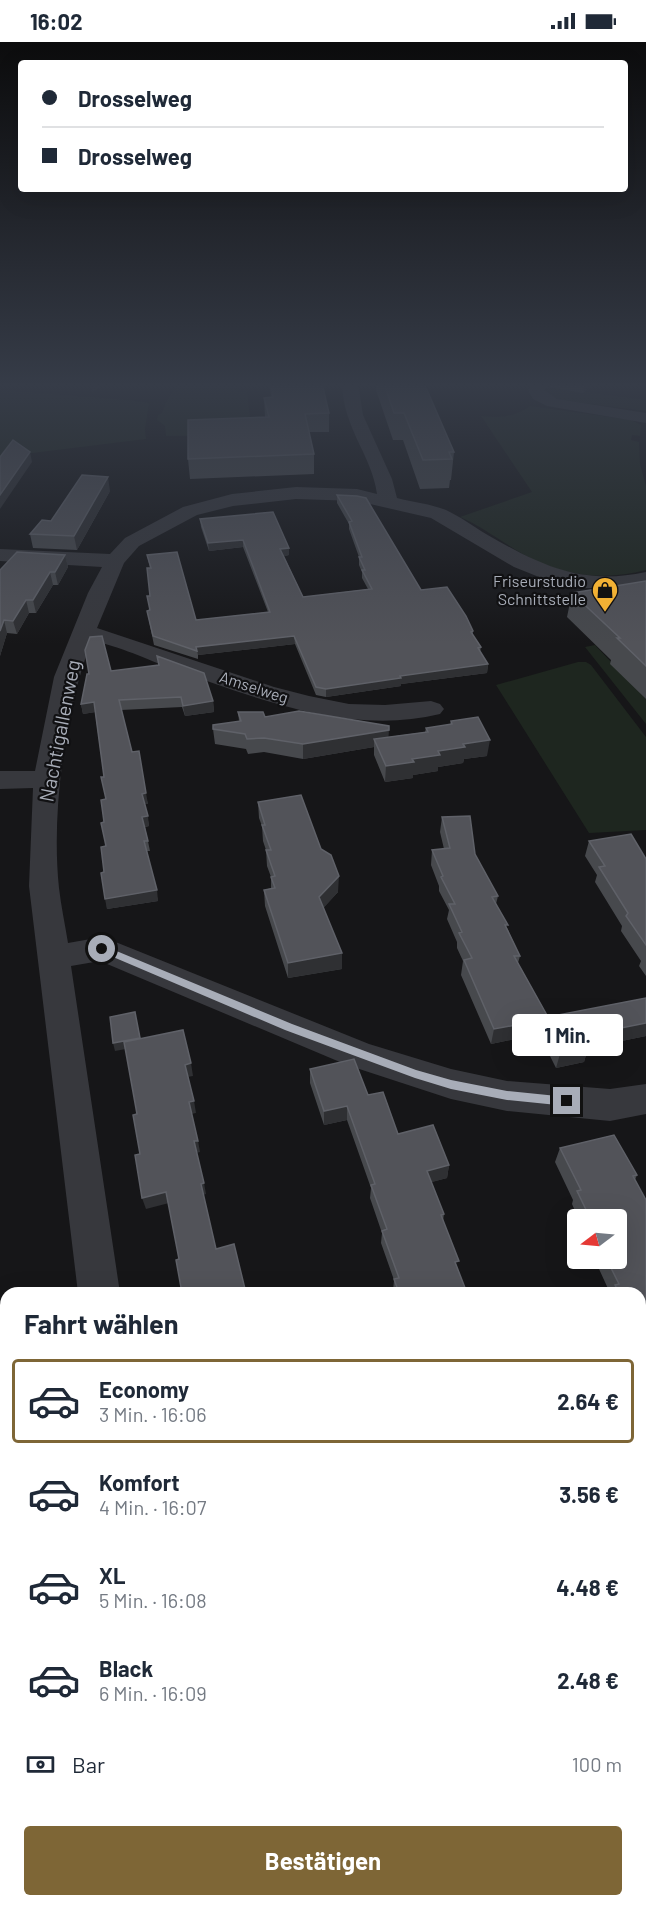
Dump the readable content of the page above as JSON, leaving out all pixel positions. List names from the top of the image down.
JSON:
{
  "streets": {
    "street": ["Amselweg", "Nachtigallenweg"]
  },
  "crossings": [
    ["Amselweg", "Nachtigallenweg"]
  ],
  "places": {
    "shop": ["Friseurstudio Schnittstelle"]
  },
  "north": "left",
  "page": {
    "status": "16:02",
    "banner": ["Drosselweg", "Drosselweg"],
    "bubble": "1 Min.",
    "heading": "Fahrt wählen",
    "list": [
      {
        "name": "Economy",
        "note": "3 Min. · 16:06",
        "value": "2.64 €"
      },
      {
        "name": "Komfort",
        "note": "4 Min. · 16:07",
        "value": "3.56 €"
      },
      {
        "name": "XL",
        "note": "5 Min. · 16:08",
        "value": "4.48 €"
      },
      {
        "name": "Black",
        "note": "6 Min. · 16:09",
        "value": "2.48 €"
      }
    ],
    "pay": ["Bar", "100 m"],
    "buttons": "Bestätigen"
  }
}
